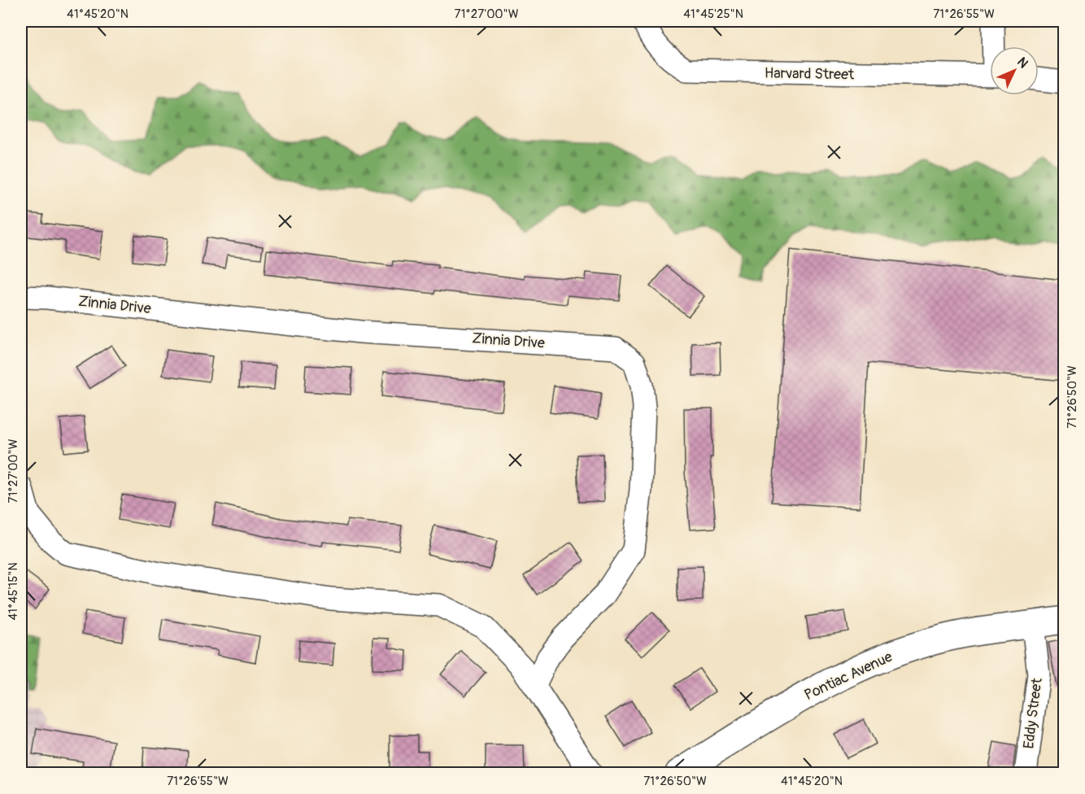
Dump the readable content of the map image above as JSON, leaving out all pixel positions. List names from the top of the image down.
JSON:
{
  "streets": {
    "main road": ["Pontiac Avenue"],
    "street": ["Harvard Street", "Zinnia Drive", "Eddy Street"]
  },
  "crossings": [
    ["Pontiac Avenue", "Eddy Street"]
  ],
  "north": "top right",
  "coordinates": [
    "41°45'20\"N",
    "71°27'00\"W",
    "41°45'25\"N",
    "71°26'55\"W",
    "71°26'50\"W",
    "41°45'15\"N"
  ]
}
